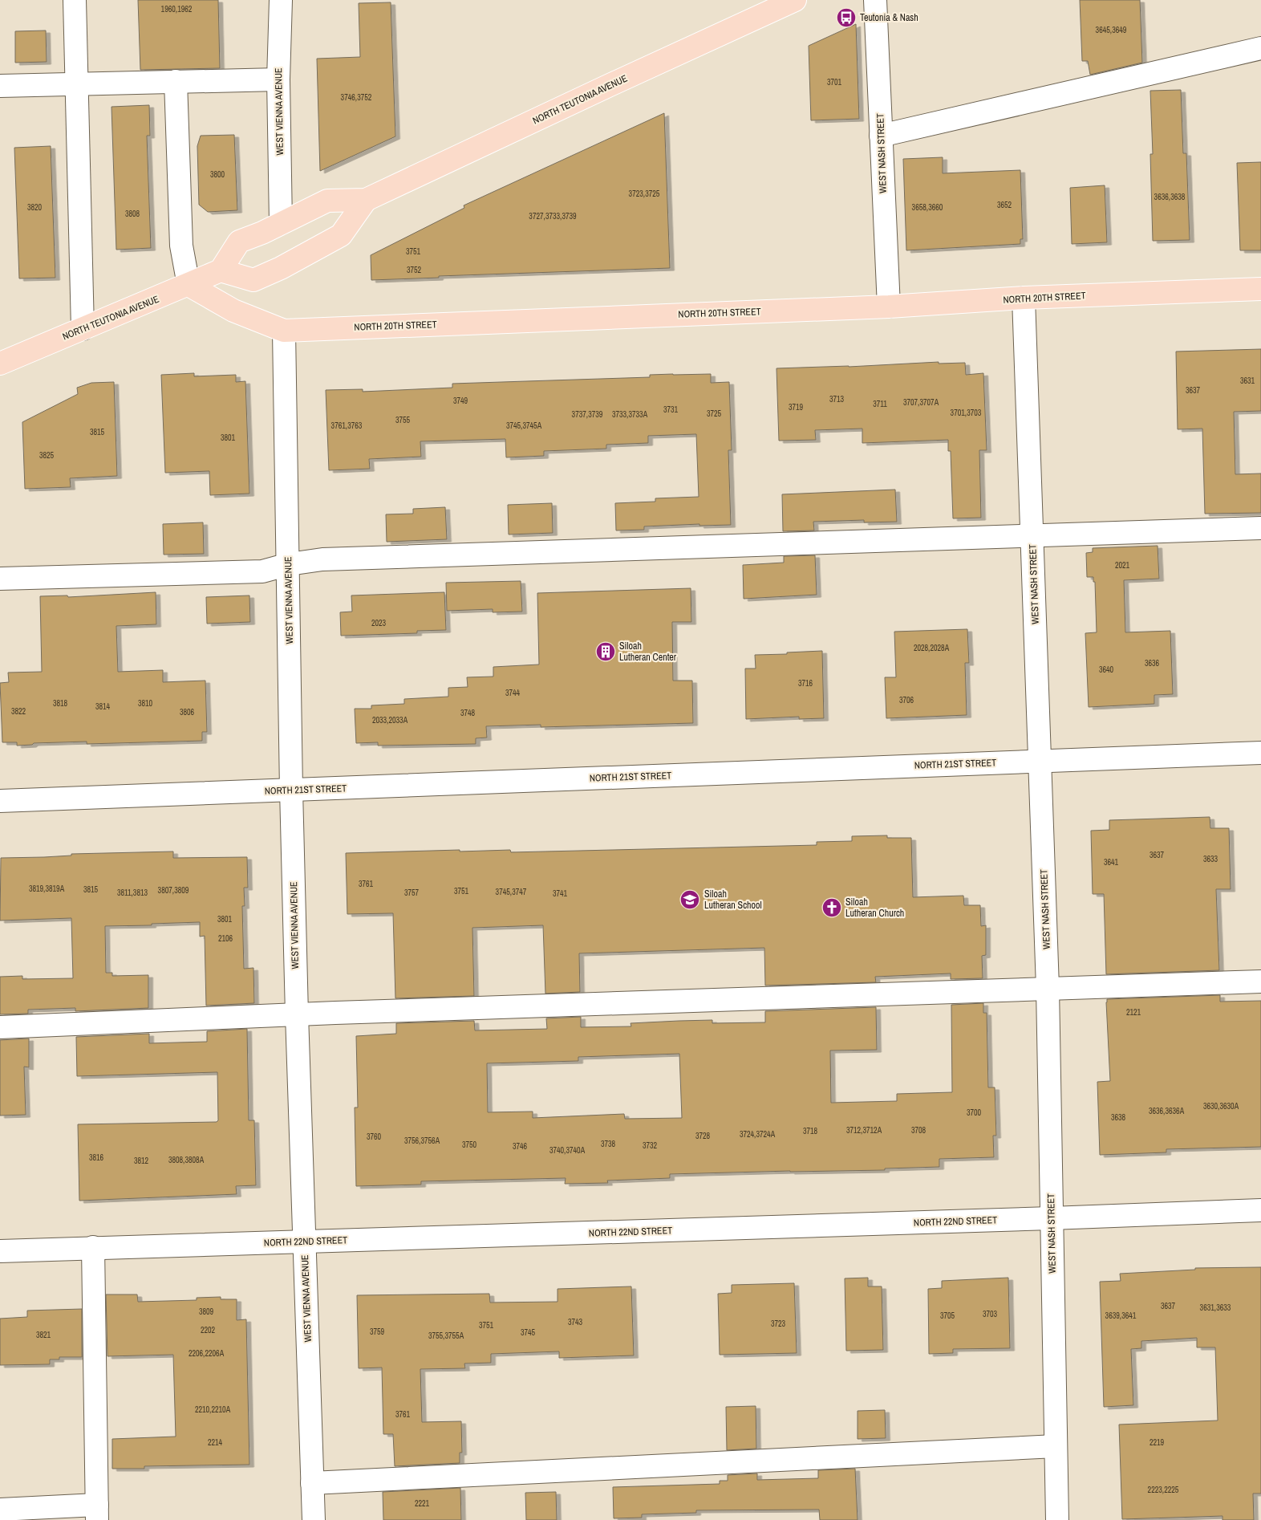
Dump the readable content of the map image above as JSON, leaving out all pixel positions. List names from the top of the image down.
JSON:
{
  "streets": {
    "main road": ["NORTH TEUTONIA AVENUE", "NORTH 20TH STREET"],
    "street": [
      "WEST VIENNA AVENUE",
      "WEST NASH STREET",
      "NORTH 21ST STREET",
      "NORTH 22ND STREET"
    ]
  },
  "crossings": [
    ["NORTH TEUTONIA AVENUE", "WEST VIENNA AVENUE"],
    ["NORTH TEUTONIA AVENUE", "NORTH 20TH STREET"],
    ["WEST VIENNA AVENUE", "NORTH 20TH STREET"],
    ["WEST VIENNA AVENUE", "NORTH 21ST STREET"],
    ["WEST VIENNA AVENUE", "NORTH 22ND STREET"],
    ["WEST NASH STREET", "NORTH 20TH STREET"],
    ["WEST NASH STREET", "NORTH 21ST STREET"],
    ["WEST NASH STREET", "NORTH 22ND STREET"]
  ],
  "places": {
    "bus stop": ["Teutonia & Nash"],
    "building": ["Siloah Lutheran Center"],
    "school or university": ["Siloah Lutheran School"],
    "church": ["Siloah Lutheran Church"]
  },
  "house_numbers": [
    "1960,1962",
    "3645,3649",
    "3701",
    "3746,3752",
    "3800",
    "3723,3725",
    "3636,3638",
    "3652",
    "3820",
    "3658,3660",
    "3808",
    "3727,3733,3739",
    "3751",
    "3752",
    "3631",
    "3637",
    "3713",
    "3749",
    "3707,3707A",
    "3711",
    "3719",
    "3731",
    "3701,3703",
    "3725",
    "3737,3739",
    "3733,3733A",
    "3755",
    "3761,3763",
    "3745,3745A",
    "3815",
    "3801",
    "3825",
    "2021",
    "2023",
    "2028,2028A",
    "3636",
    "3640",
    "3716",
    "3744",
    "3706",
    "3818",
    "3810",
    "3814",
    "3822",
    "3806",
    "3748",
    "2033,2033A",
    "3637",
    "3633",
    "3641",
    "3761",
    "3819,3819A",
    "3815",
    "3807,3809",
    "3751",
    "3745,3747",
    "3811,3813",
    "3757",
    "3741",
    "3801",
    "2106",
    "2121",
    "3630,3630A",
    "3636,3636A",
    "3700",
    "3638",
    "3712,3712A",
    "3708",
    "3718",
    "3724,3724A",
    "3728",
    "3760",
    "3756,3756A",
    "3738",
    "3750",
    "3732",
    "3746",
    "3740,3740A",
    "3816",
    "3808,3808A",
    "3812",
    "3637",
    "3631,3633",
    "3809",
    "3703",
    "3705",
    "3639,3641",
    "3743",
    "3723",
    "3751",
    "2202",
    "3759",
    "3745",
    "3821",
    "3755,3755A",
    "2206,2206A",
    "2210,2210A",
    "3761",
    "2214",
    "2219",
    "2223,2225",
    "2221"
  ]
}
